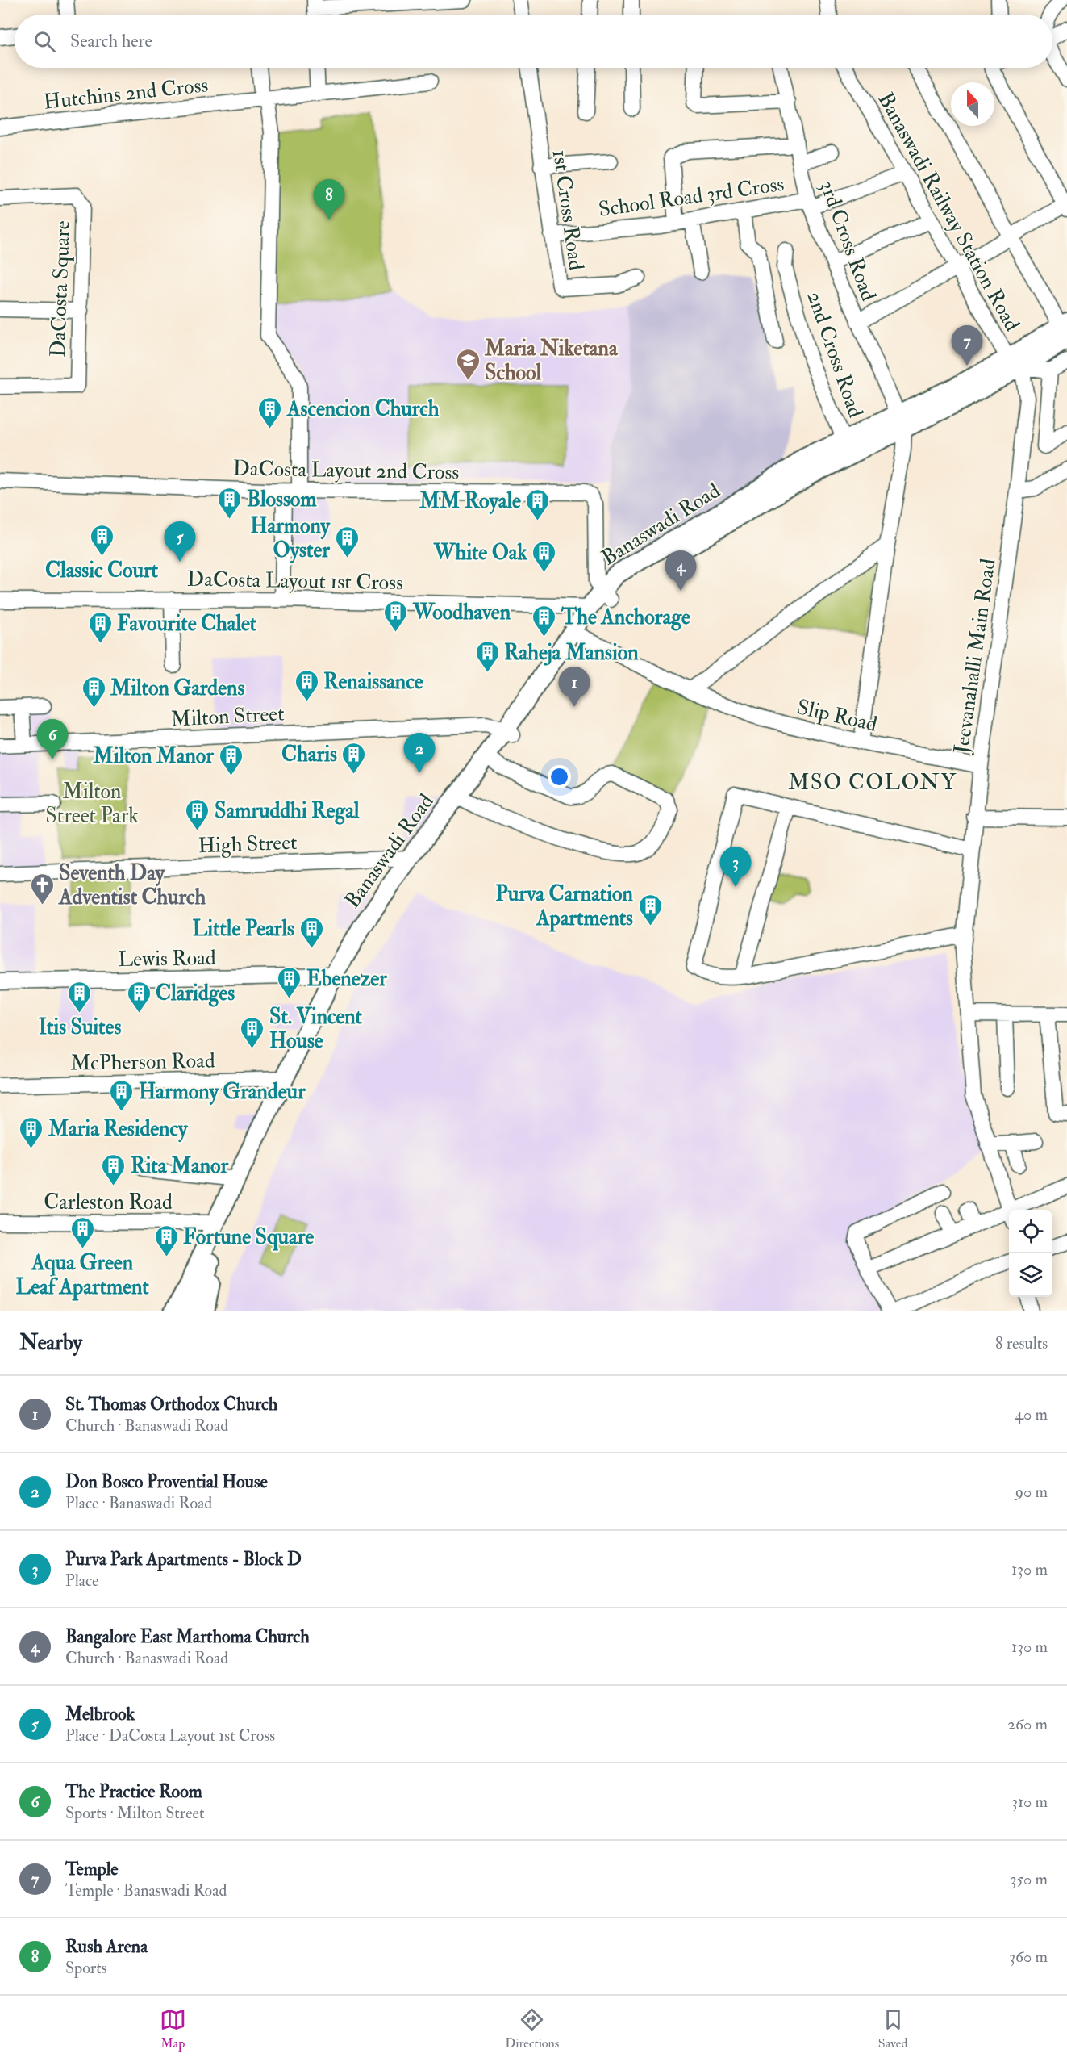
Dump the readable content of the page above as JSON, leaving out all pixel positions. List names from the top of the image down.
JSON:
{
  "streets": {
    "main road": ["Banaswadi Road"],
    "street": [
      "Hutchins 2nd Cross",
      "School Road 3rd Cross",
      "1st Cross Road",
      "Banaswadi Railway Station Road",
      "3rd Cross Road",
      "DaCosta Square",
      "2nd Cross Road",
      "DaCosta Layout 2nd Cross",
      "DaCosta Layout 1st Cross",
      "Jeevanahalli Main Road",
      "Slip Road",
      "Milton Street",
      "High Street",
      "Lewis Road",
      "McPherson Road",
      "Carleston Road"
    ]
  },
  "crossings": [
    ["School Road 3rd Cross", "1st Cross Road"],
    ["School Road 3rd Cross", "Banaswadi Railway Station Road"],
    ["School Road 3rd Cross", "3rd Cross Road"],
    ["Banaswadi Railway Station Road", "Banaswadi Road"],
    ["Banaswadi Railway Station Road", "Jeevanahalli Main Road"],
    ["3rd Cross Road", "Banaswadi Road"],
    ["2nd Cross Road", "Banaswadi Road"],
    ["DaCosta Layout 2nd Cross", "Banaswadi Road"],
    ["Banaswadi Road", "DaCosta Layout 1st Cross"],
    ["Banaswadi Road", "Jeevanahalli Main Road"],
    ["Banaswadi Road", "Slip Road"],
    ["Banaswadi Road", "Milton Street"],
    ["Banaswadi Road", "High Street"],
    ["Banaswadi Road", "Lewis Road"],
    ["Banaswadi Road", "McPherson Road"],
    ["Banaswadi Road", "Carleston Road"],
    ["Jeevanahalli Main Road", "Slip Road"]
  ],
  "districts": ["MSO COLONY"],
  "parks": ["Milton Street Park"],
  "places": {
    "school or university": ["Maria Niketana School"],
    "building": [
      "Ascencion Church",
      "Blossom",
      "MM Royale",
      "Classic Court",
      "Harmony Oyster",
      "White Oak",
      "Woodhaven",
      "The Anchorage",
      "Favourite Chalet",
      "Raheja Mansion",
      "Renaissance",
      "Milton Gardens",
      "Charis",
      "Milton Manor",
      "Samruddhi Regal",
      "Purva Carnation Apartments",
      "Little Pearls",
      "Ebenezer",
      "Itis Suites",
      "Claridges",
      "St. Vincent House",
      "Harmony Grandeur",
      "Maria Residency",
      "Rita Manor",
      "Aqua Green Leaf Apartment",
      "Fortune Square"
    ],
    "church": ["Seventh Day Adventist Church"]
  },
  "north": "top",
  "page": {
    "search": "Search here",
    "pins": [
      "8",
      "7",
      "5",
      "4",
      "1",
      "6",
      "2",
      "3"
    ],
    "heading": ["Nearby", "8 results"],
    "list": [
      {
        "mark": "1",
        "name": "St. Thomas Orthodox Church",
        "note": "Church · Banaswadi Road",
        "value": "40 m"
      },
      {
        "mark": "2",
        "name": "Don Bosco Provential House",
        "note": "Place · Banaswadi Road",
        "value": "90 m"
      },
      {
        "mark": "3",
        "name": "Purva Park Apartments - Block D",
        "note": "Place",
        "value": "130 m"
      },
      {
        "mark": "4",
        "name": "Bangalore East Marthoma Church",
        "note": "Church · Banaswadi Road",
        "value": "130 m"
      },
      {
        "mark": "5",
        "name": "Melbrook",
        "note": "Place · DaCosta Layout 1st Cross",
        "value": "260 m"
      },
      {
        "mark": "6",
        "name": "The Practice Room",
        "note": "Sports · Milton Street",
        "value": "310 m"
      },
      {
        "mark": "7",
        "name": "Temple",
        "note": "Temple · Banaswadi Road",
        "value": "350 m"
      },
      {
        "mark": "8",
        "name": "Rush Arena",
        "note": "Sports",
        "value": "360 m"
      }
    ],
    "nav": ["Map", "Directions", "Saved"]
  }
}
